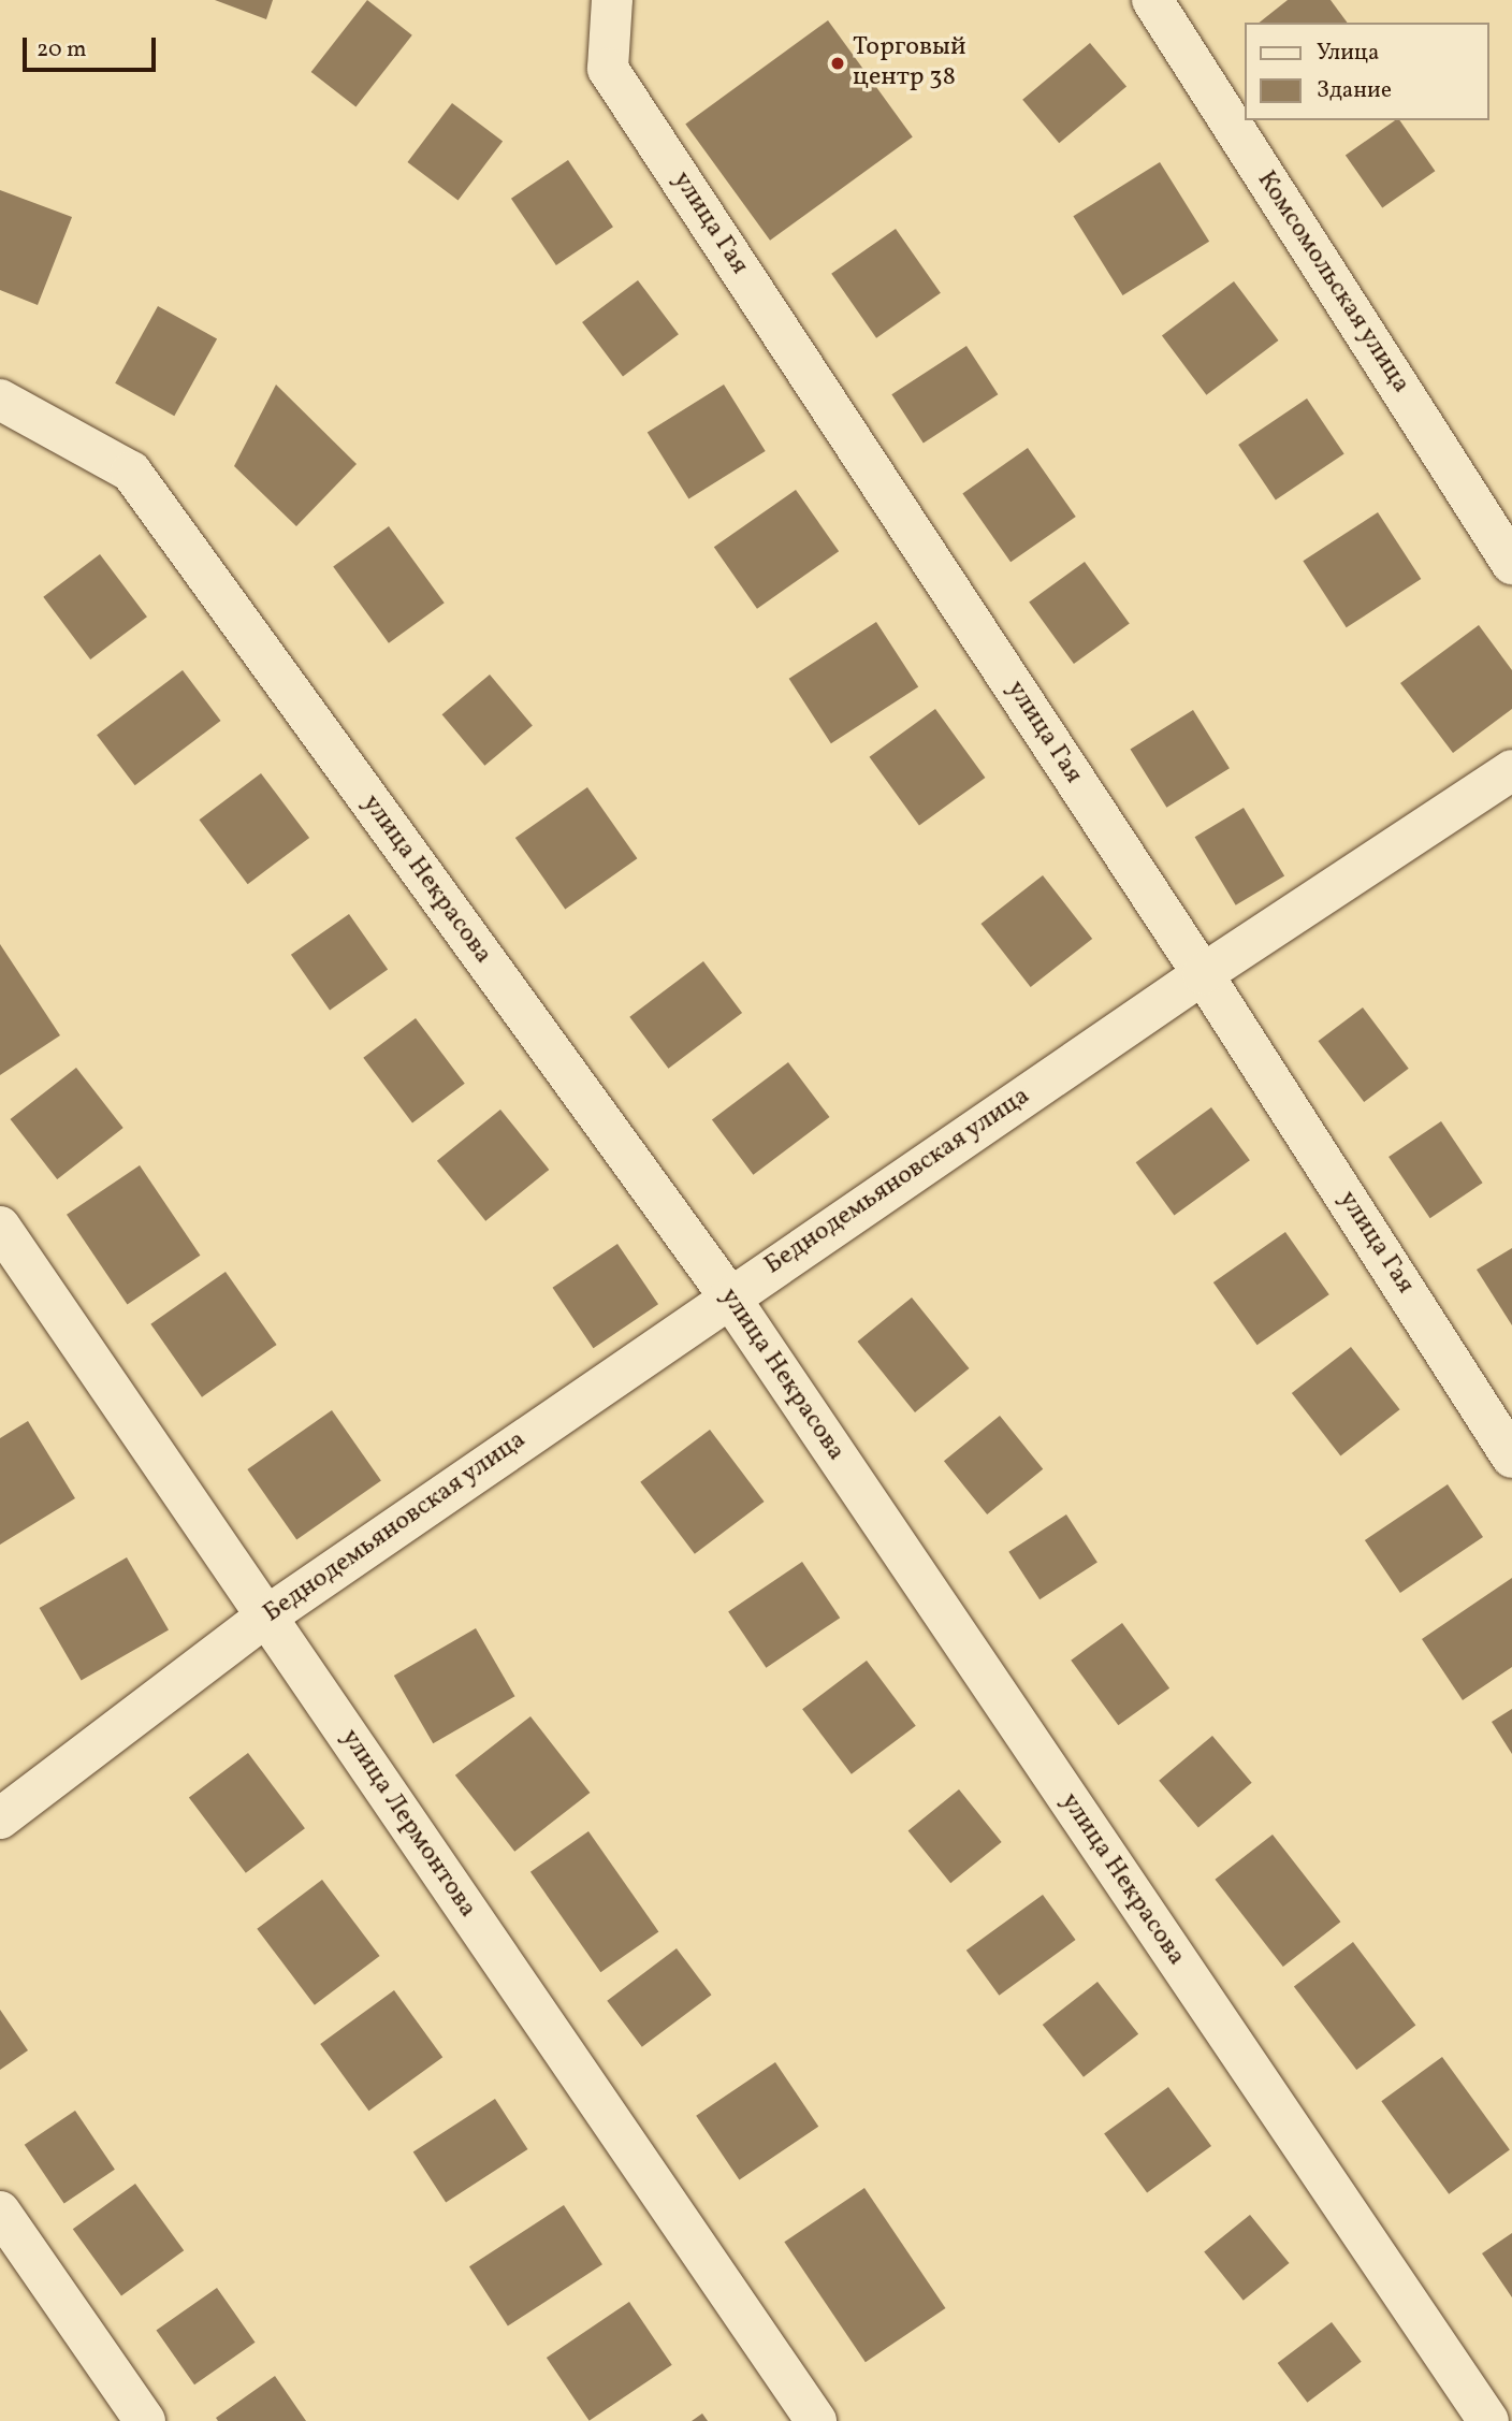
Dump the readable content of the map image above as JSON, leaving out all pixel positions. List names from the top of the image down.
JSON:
{
  "streets": {
    "street": [
      "улица Гая",
      "Комсомольская улица",
      "улица Некрасова",
      "Беднодемьяновская улица",
      "улица Лермонтова"
    ]
  },
  "crossings": [
    ["улица Гая", "Беднодемьяновская улица"],
    ["улица Некрасова", "Беднодемьяновская улица"],
    ["Беднодемьяновская улица", "улица Лермонтова"]
  ],
  "places": ["Торговый центр 38"],
  "legend": ["Улица", "Здание"],
  "scale_bar": "20 m"
}
